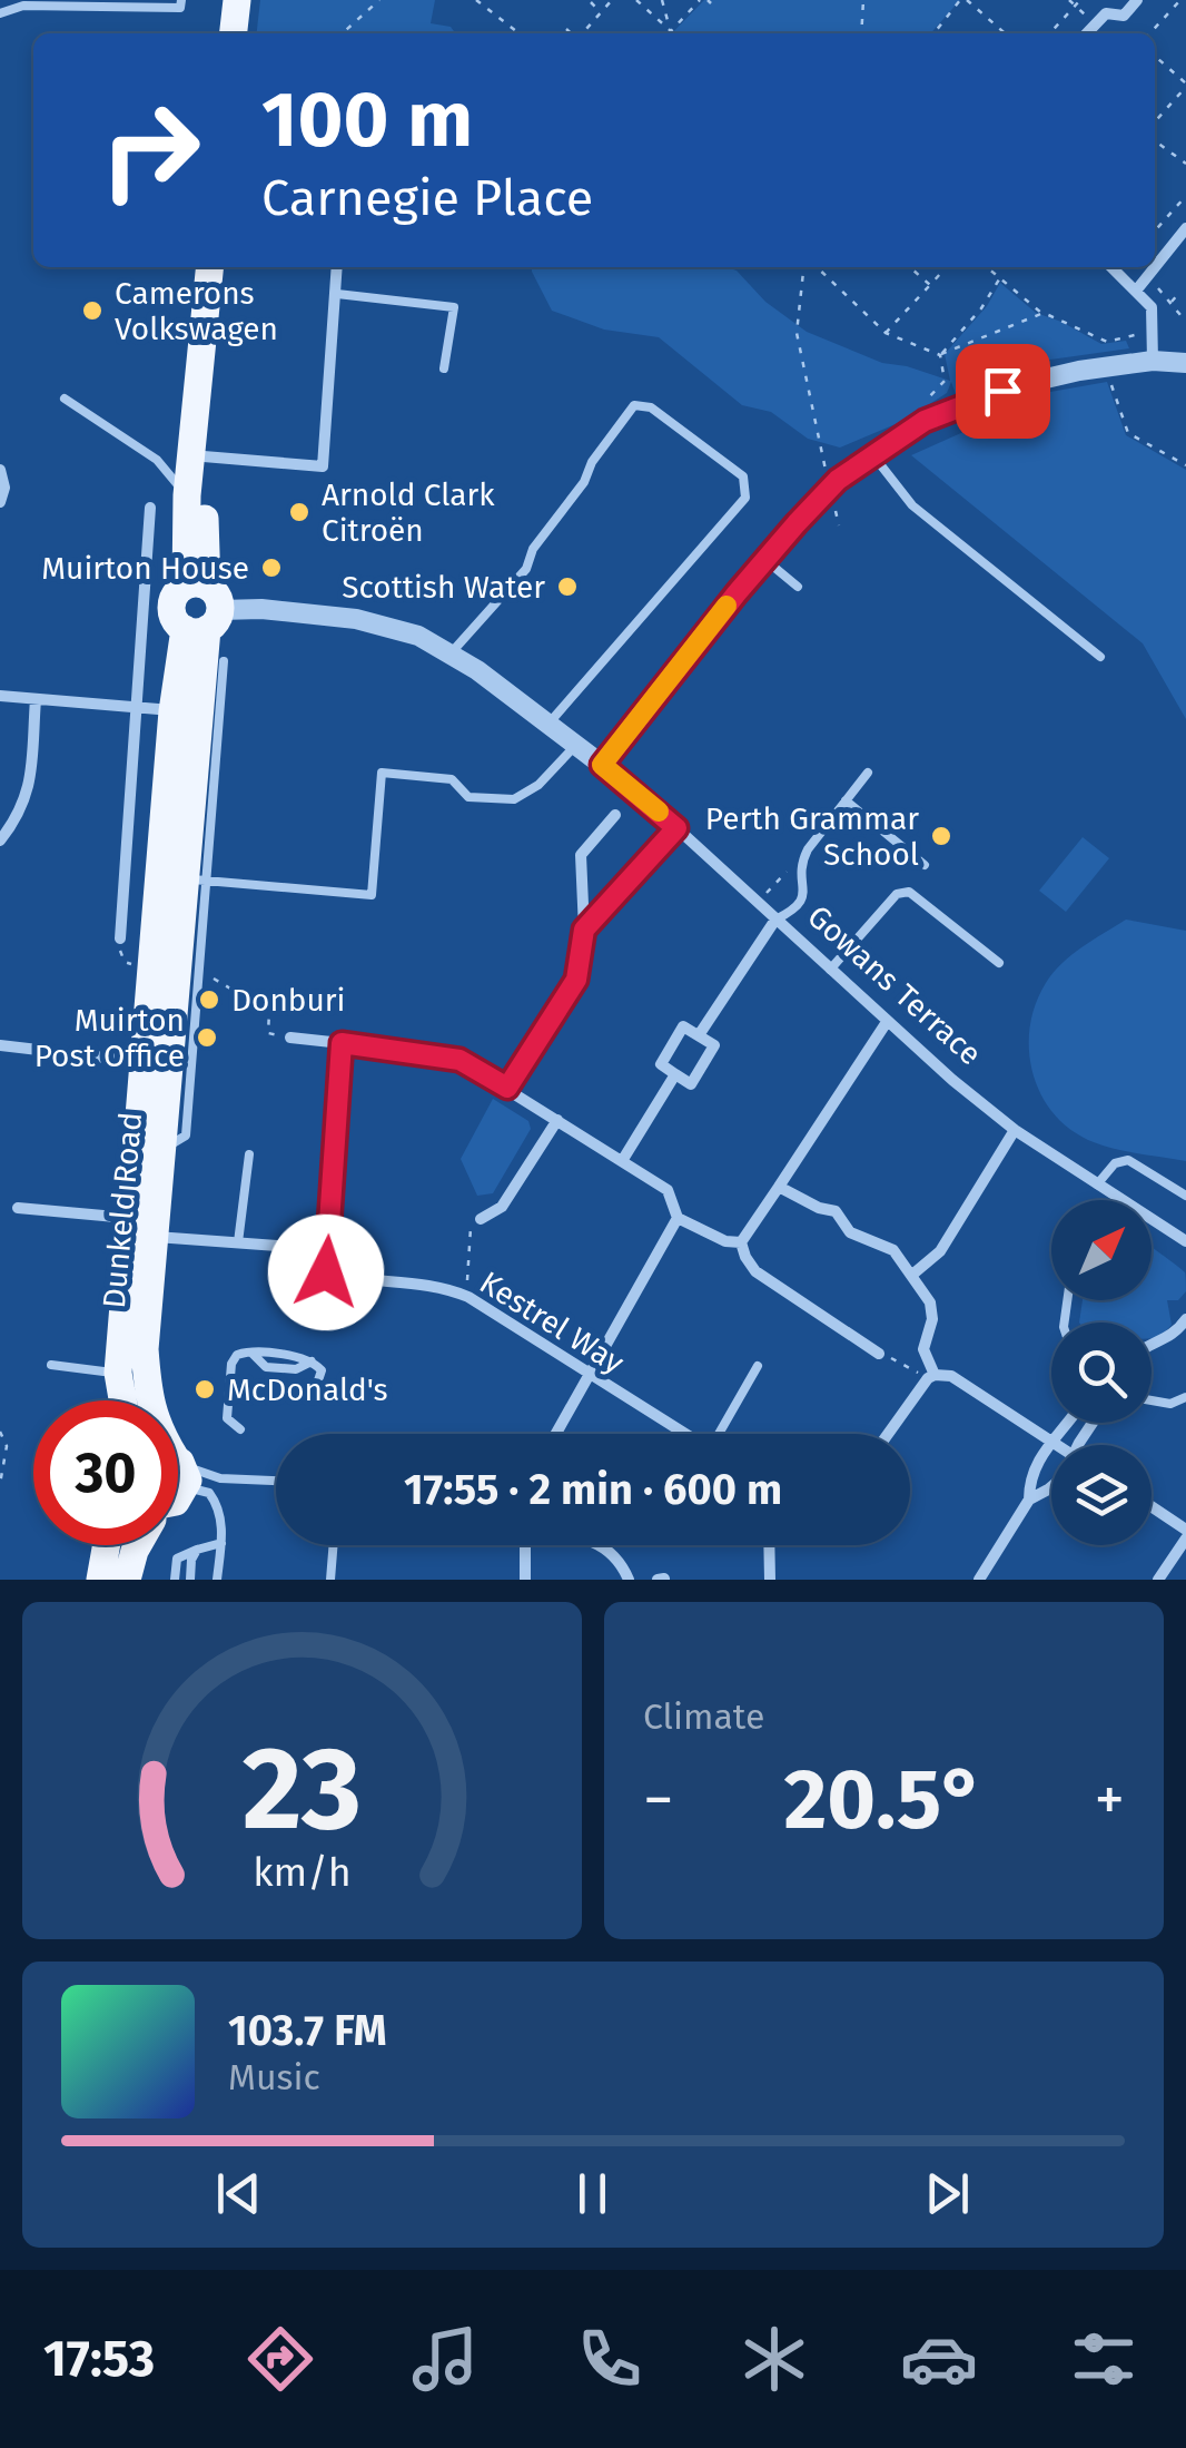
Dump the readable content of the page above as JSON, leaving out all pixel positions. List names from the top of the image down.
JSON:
{
  "streets": {
    "main road": ["Dunkeld Road"],
    "street": ["Gowans Terrace", "Kestrel Way"]
  },
  "crossings": [
    ["Gowans Terrace", "Dunkeld Road"],
    ["Dunkeld Road", "Kestrel Way"]
  ],
  "places": [
    "Camerons Volkswagen",
    "Arnold Clark Citroën",
    "Muirton House",
    "Scottish Water",
    "Perth Grammar School",
    "Donburi",
    "Muirton Post Office",
    "McDonald's"
  ],
  "north": "top right",
  "page": {
    "turn": ["100 m", "Carnegie Place"],
    "limit": "30",
    "trip": "17:55 · 2 min · 600 m",
    "tile": "Climate",
    "heat": ["−", "20.5°", "+"],
    "song": ["103.7 FM", "Music"],
    "tabs": "17:53",
    "gauge": ["23", "km/h"]
  }
}
